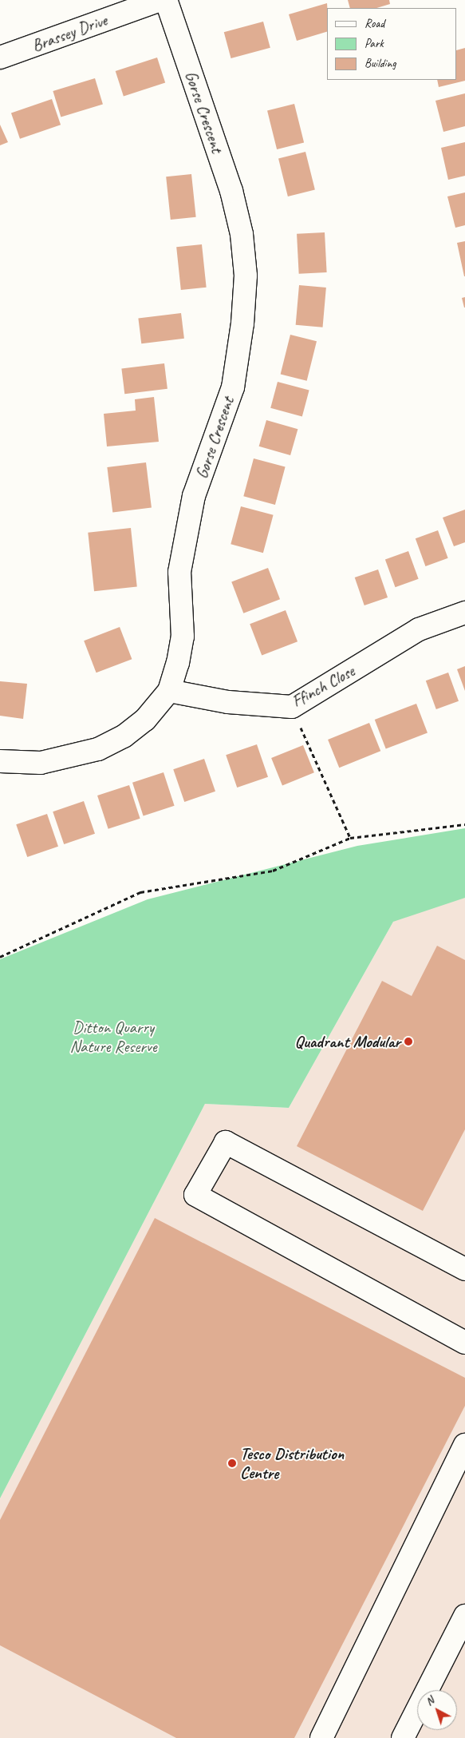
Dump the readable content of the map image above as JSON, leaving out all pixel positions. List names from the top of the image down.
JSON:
{
  "streets": {
    "street": ["Brassey Drive", "Gorse Crescent", "Ffinch Close"]
  },
  "crossings": [
    ["Gorse Crescent", "Ffinch Close"]
  ],
  "parks": ["Ditton Quarry Nature Reserve"],
  "places": ["Quadrant Modular", "Tesco Distribution Centre"],
  "legend": ["Road", "Park", "Building"],
  "north": "top left"
}
